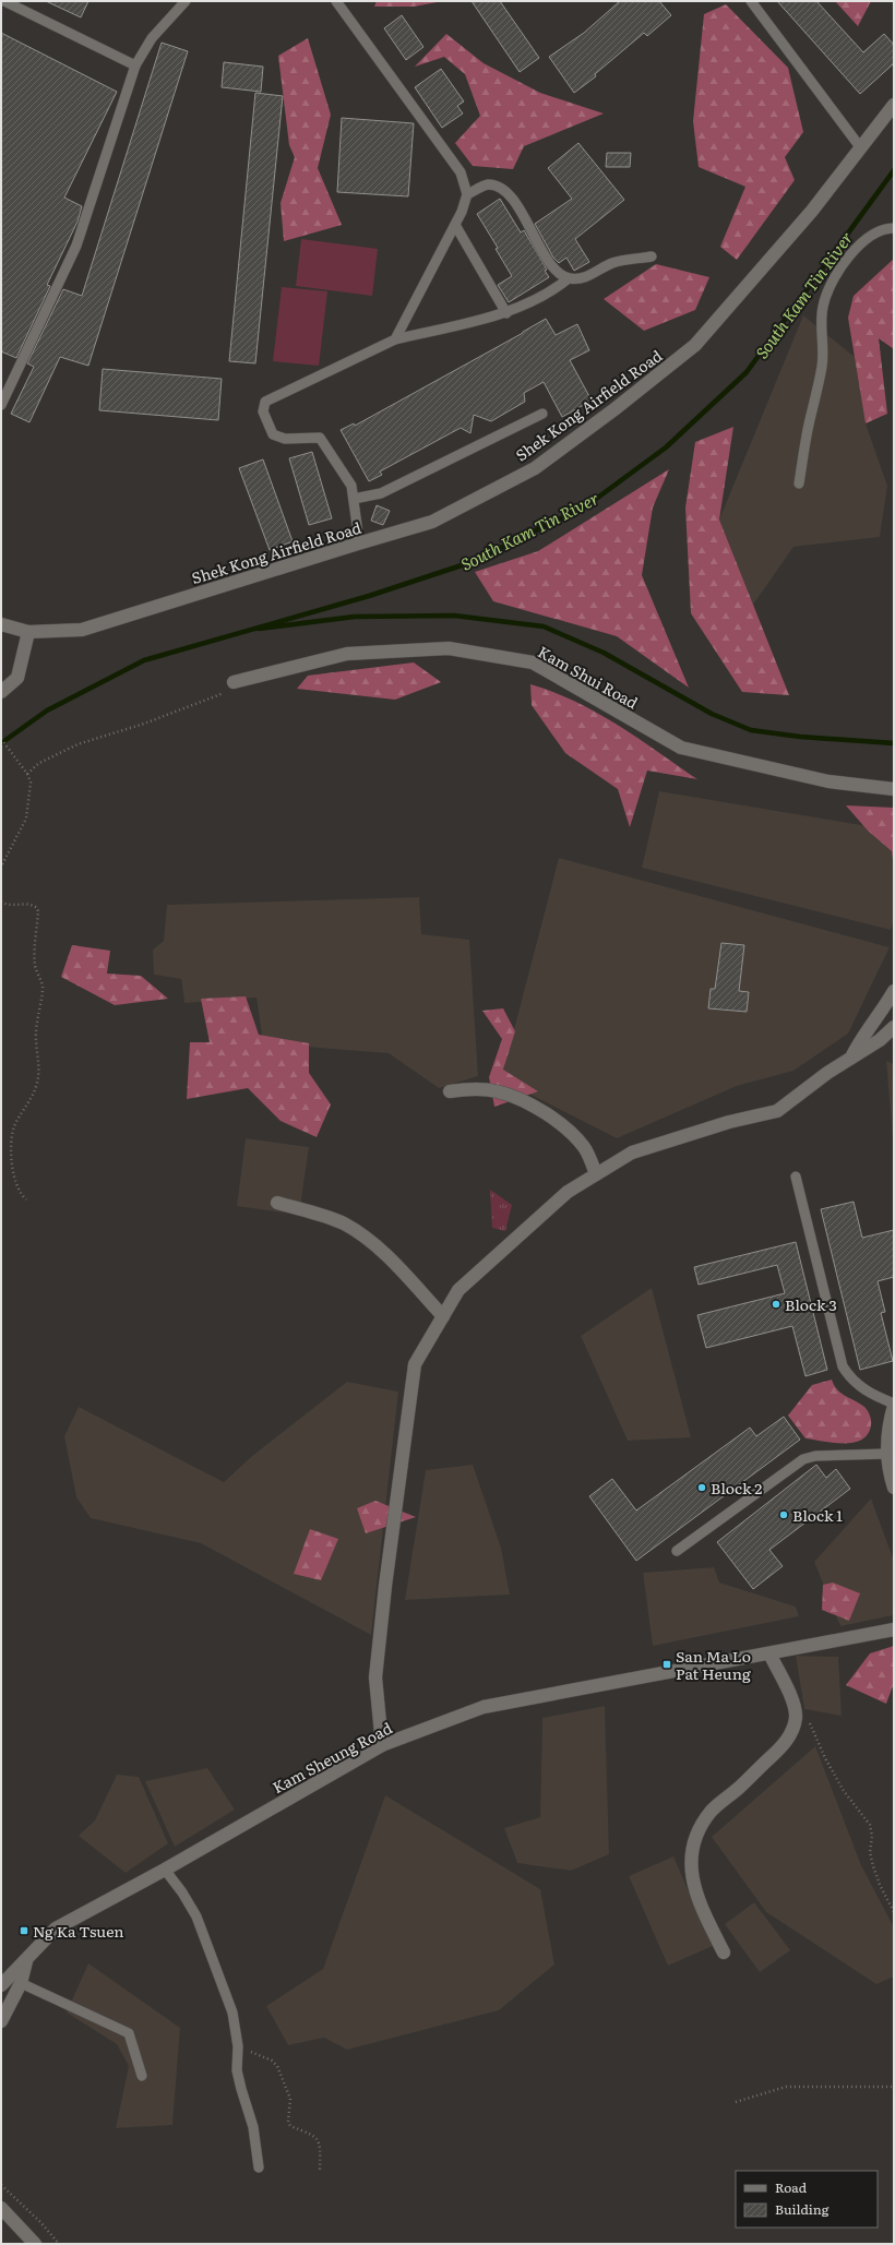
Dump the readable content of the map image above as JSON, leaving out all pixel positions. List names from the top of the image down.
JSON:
{
  "streets": {
    "street": ["Shek Kong Airfield Road", "Kam Shui Road", "Kam Sheung Road"]
  },
  "water": ["South Kam Tin River"],
  "places": {
    "other": ["Block 3", "Block 2", "Block 1"],
    "transit": ["San Ma Lo Pat Heung", "Ng Ka Tsuen"]
  },
  "legend": ["Road", "Building"]
}
